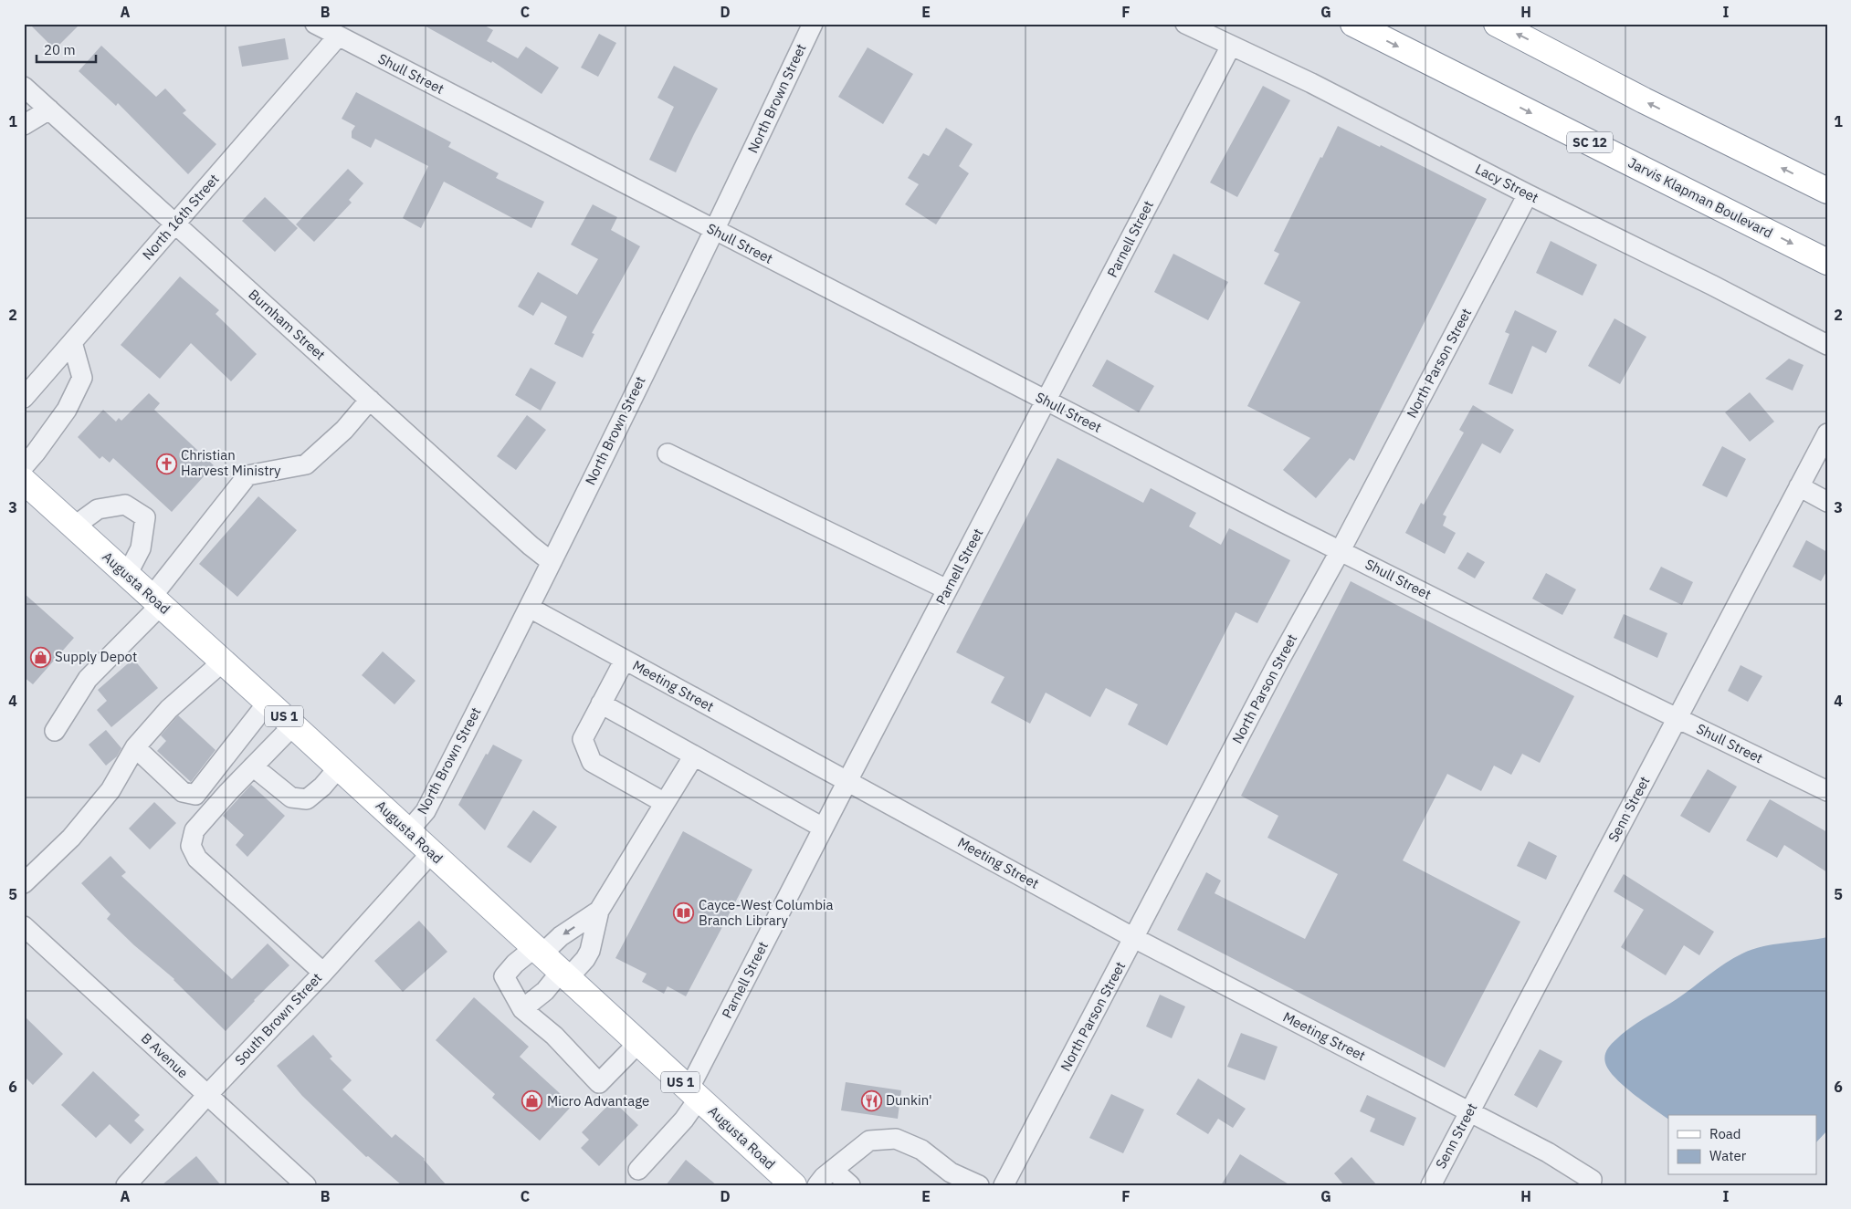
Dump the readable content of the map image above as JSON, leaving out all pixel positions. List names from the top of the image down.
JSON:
{
  "streets": {
    "main road": [
      "SC 12",
      "Jarvis Klapman Boulevard",
      "Augusta Road",
      "US 1"
    ],
    "street": [
      "Shull Street",
      "North Brown Street",
      "Lacy Street",
      "North 16th Street",
      "Parnell Street",
      "Burnham Street",
      "North Parson Street",
      "Meeting Street",
      "Senn Street",
      "South Brown Street",
      "B Avenue"
    ]
  },
  "crossings": [
    ["Shull Street", "North Brown Street"],
    ["Shull Street", "North 16th Street"],
    ["Shull Street", "Parnell Street"],
    ["Shull Street", "North Parson Street"],
    ["Shull Street", "Senn Street"],
    ["North Brown Street", "Burnham Street"],
    ["North Brown Street", "Augusta Road"],
    ["North Brown Street", "Meeting Street"],
    ["Lacy Street", "Parnell Street"],
    ["Lacy Street", "North Parson Street"],
    ["North 16th Street", "Burnham Street"],
    ["Parnell Street", "Augusta Road"],
    ["Parnell Street", "Meeting Street"],
    ["North Parson Street", "Meeting Street"],
    ["Augusta Road", "South Brown Street"],
    ["Meeting Street", "Senn Street"],
    ["South Brown Street", "B Avenue"]
  ],
  "places": {
    "church": ["Christian Harvest Ministry"],
    "shop": ["Supply Depot", "Micro Advantage"],
    "library": ["Cayce-West Columbia Branch Library"],
    "restaurant": ["Dunkin'"]
  },
  "legend": ["Road", "Water"],
  "scale_bar": "20 m",
  "grid": {
    "columns": [
      "A",
      "B",
      "C",
      "D",
      "E",
      "F",
      "G",
      "H",
      "I"
    ],
    "rows": [
      "1",
      "2",
      "3",
      "4",
      "5",
      "6"
    ]
  }
}
